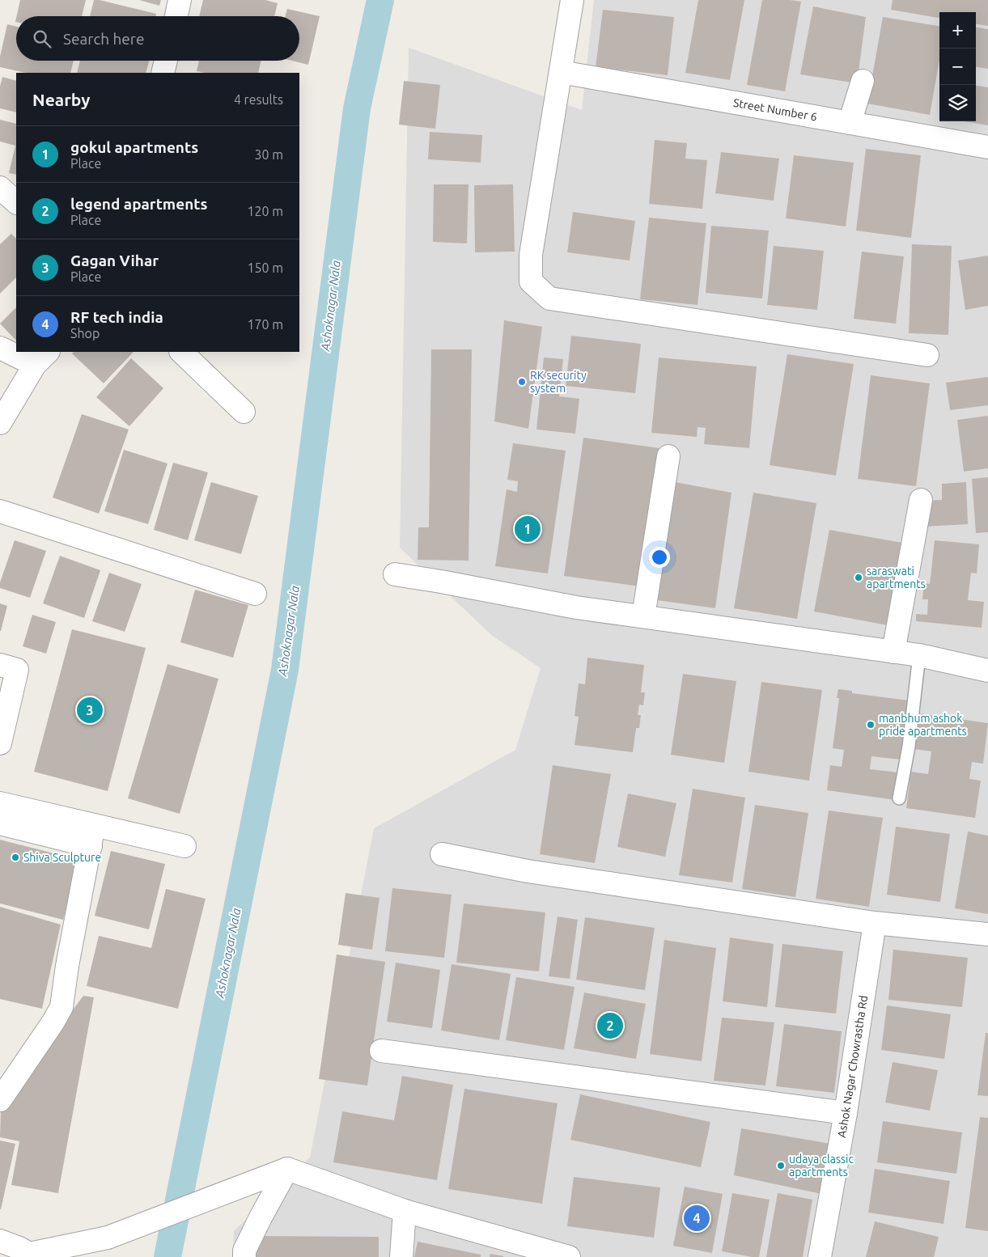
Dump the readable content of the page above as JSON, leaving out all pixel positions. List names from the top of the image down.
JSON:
{
  "streets": {
    "street": ["Street Number 6", "Ashok Nagar Chowrastha Rd"]
  },
  "water": ["Ashoknagar Nala"],
  "places": [
    "RK security system",
    "saraswati apartments",
    "manbhum ashok pride apartments",
    "Shiva Sculpture",
    "udaya classic apartments"
  ],
  "page": {
    "map_buttons": ["+", "−"],
    "search": "Search here",
    "heading": ["Nearby", "4 results"],
    "list": [
      {
        "mark": "1",
        "name": "gokul apartments",
        "note": "Place",
        "value": "30 m"
      },
      {
        "mark": "2",
        "name": "legend apartments",
        "note": "Place",
        "value": "120 m"
      },
      {
        "mark": "3",
        "name": "Gagan Vihar",
        "note": "Place",
        "value": "150 m"
      },
      {
        "mark": "4",
        "name": "RF tech india",
        "note": "Shop",
        "value": "170 m"
      }
    ],
    "pins": [
      "1",
      "3",
      "2",
      "4"
    ]
  }
}
